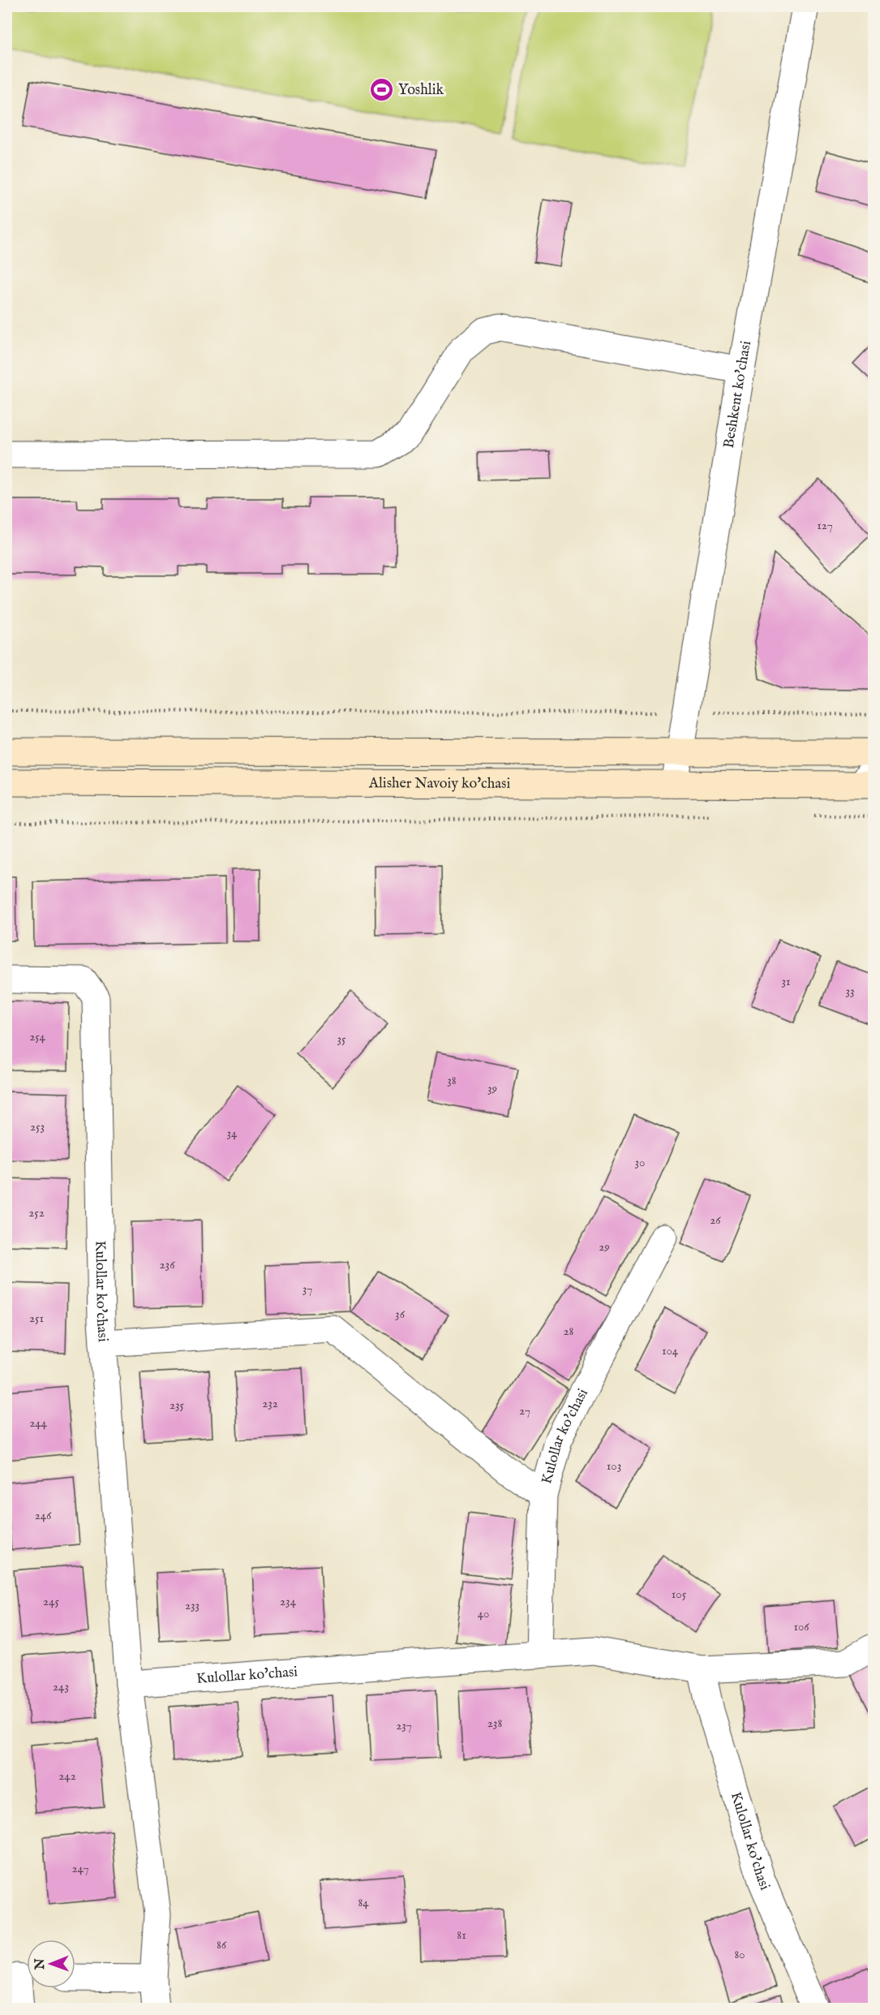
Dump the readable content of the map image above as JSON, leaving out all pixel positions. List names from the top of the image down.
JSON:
{
  "streets": {
    "main road": ["Alisher Navoiy ko'chasi"],
    "street": ["Beshkent ko'chasi", "Kulollar ko'chasi"]
  },
  "crossings": [
    ["Beshkent ko'chasi", "Alisher Navoiy ko'chasi"]
  ],
  "places": {
    "sports": ["Yoshlik"]
  },
  "house_numbers": [
    "127",
    "31",
    "33",
    "254",
    "35",
    "38",
    "39",
    "253",
    "34",
    "30",
    "252",
    "26",
    "29",
    "236",
    "37",
    "36",
    "251",
    "28",
    "104",
    "232",
    "235",
    "27",
    "244",
    "103",
    "246",
    "105",
    "245",
    "234",
    "233",
    "40",
    "106",
    "243",
    "238",
    "237",
    "242",
    "247",
    "84",
    "81",
    "86",
    "80"
  ],
  "north": "left"
}
